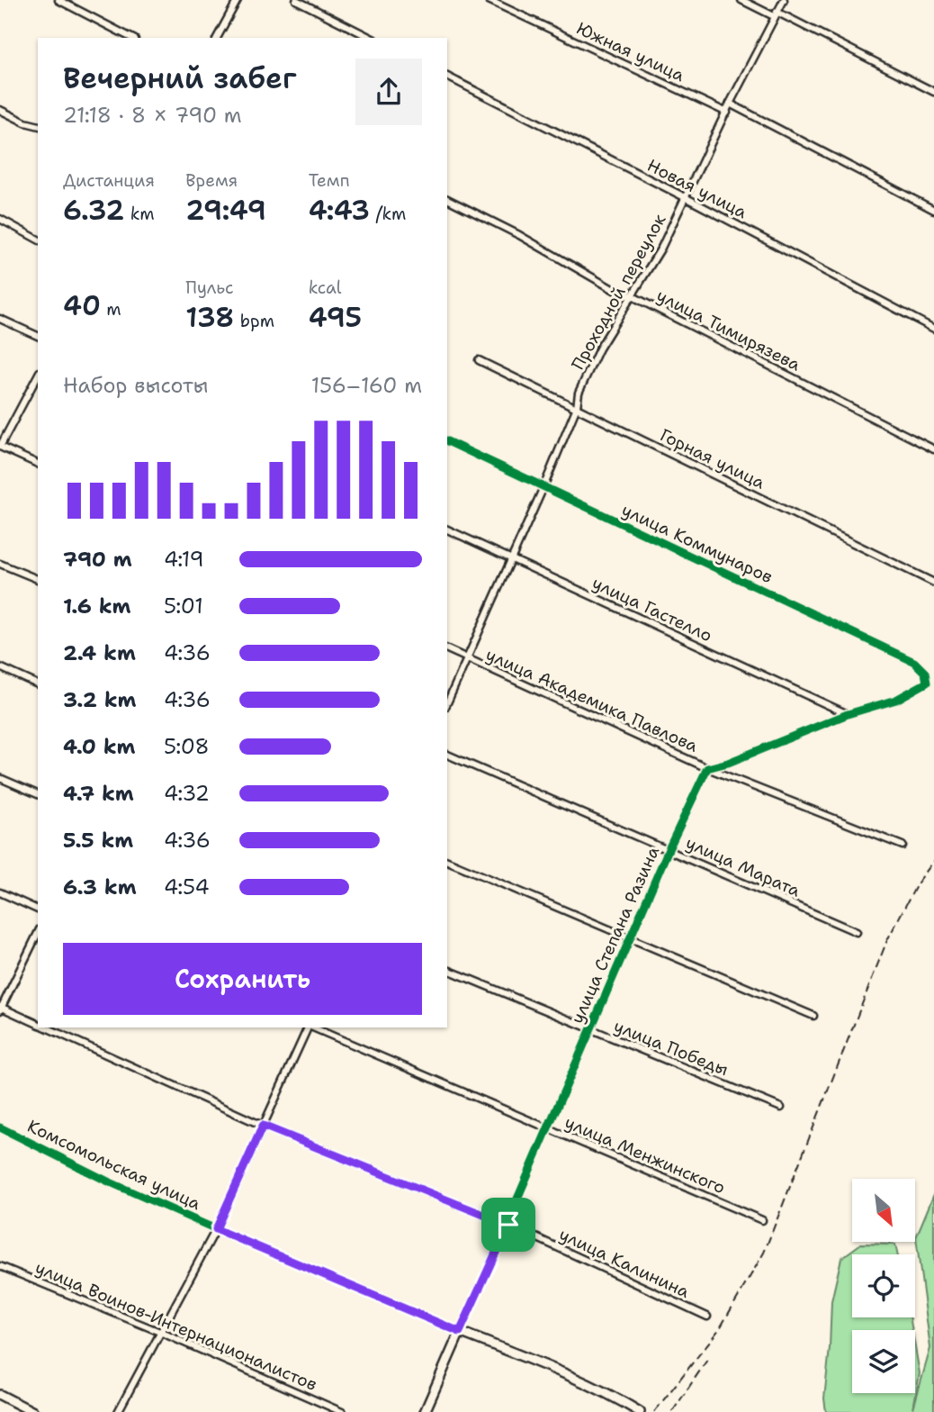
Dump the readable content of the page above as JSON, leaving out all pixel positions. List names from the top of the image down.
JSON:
{
  "streets": {
    "main road": ["улица Степана Разина", "Комсомольская улица"],
    "street": [
      "Южная улица",
      "Новая улица",
      "Проходной переулок",
      "улица Тимирязева",
      "Горная улица",
      "улица Коммунаров",
      "улица Гастелло",
      "улица Академика Павлова",
      "улица Марата",
      "улица Победы",
      "улица Менжинского",
      "улица Калинина",
      "улица Воинов-Интернационалистов"
    ]
  },
  "crossings": [
    ["Южная улица", "Проходной переулок"],
    ["Новая улица", "Проходной переулок"],
    ["Проходной переулок", "улица Тимирязева"],
    ["Проходной переулок", "Горная улица"],
    ["Проходной переулок", "улица Коммунаров"],
    ["Проходной переулок", "улица Гастелло"],
    ["Проходной переулок", "улица Академика Павлова"],
    ["улица Коммунаров", "улица Гастелло"],
    ["улица Академика Павлова", "улица Степана Разина"],
    ["улица Марата", "улица Степана Разина"],
    ["улица Степана Разина", "улица Победы"],
    ["улица Степана Разина", "улица Менжинского"],
    ["улица Степана Разина", "Комсомольская улица"],
    ["улица Степана Разина", "улица Калинина"]
  ],
  "north": "bottom right",
  "page": {
    "heading": ["Вечерний забег", "21:18 · 8 × 790 m"],
    "stats": [
      ["Дистанция", "6.32 km"],
      ["Время", "29:49"],
      ["Темп", "4:43 /km"],
      ["40 m"],
      ["Пульс", "138 bpm"],
      ["kcal", "495"]
    ],
    "chart": ["Набор высоты", "156–160 m"],
    "list": [
      {
        "name": "790 m",
        "note": "4:19"
      },
      {
        "name": "1.6 km",
        "note": "5:01"
      },
      {
        "name": "2.4 km",
        "note": "4:36"
      },
      {
        "name": "3.2 km",
        "note": "4:36"
      },
      {
        "name": "4.0 km",
        "note": "5:08"
      },
      {
        "name": "4.7 km",
        "note": "4:32"
      },
      {
        "name": "5.5 km",
        "note": "4:36"
      },
      {
        "name": "6.3 km",
        "note": "4:54"
      }
    ],
    "buttons": "Сохранить"
  }
}
